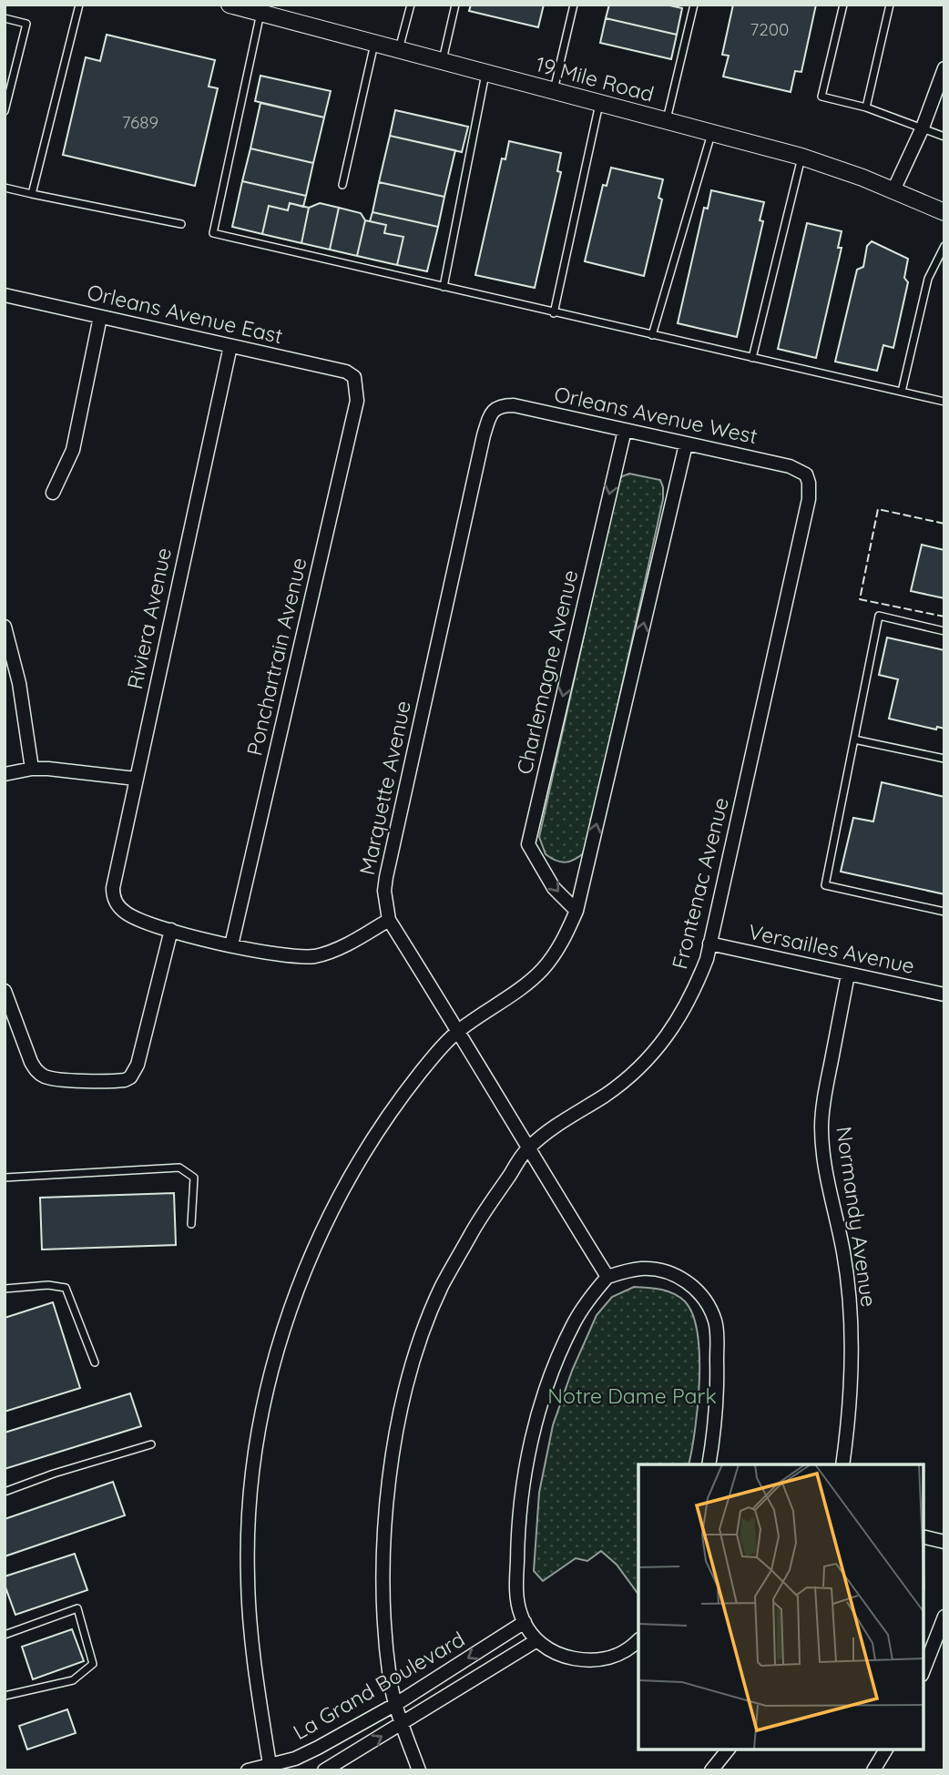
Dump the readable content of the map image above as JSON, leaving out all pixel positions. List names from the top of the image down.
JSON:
{
  "streets": {
    "street": [
      "19 Mile Road",
      "Orleans Avenue East",
      "Orleans Avenue West",
      "Riviera Avenue",
      "Ponchartrain Avenue",
      "Charlemagne Avenue",
      "Marquette Avenue",
      "Frontenac Avenue",
      "Versailles Avenue",
      "Normandy Avenue",
      "La Grand Boulevard"
    ]
  },
  "crossings": [
    ["Orleans Avenue East", "Riviera Avenue"],
    ["Orleans Avenue East", "Ponchartrain Avenue"],
    ["Orleans Avenue West", "Charlemagne Avenue"],
    ["Orleans Avenue West", "Marquette Avenue"],
    ["Orleans Avenue West", "Frontenac Avenue"],
    ["Marquette Avenue", "Frontenac Avenue"],
    ["Frontenac Avenue", "Versailles Avenue"],
    ["Frontenac Avenue", "La Grand Boulevard"],
    ["Versailles Avenue", "Normandy Avenue"]
  ],
  "parks": ["Notre Dame Park"],
  "house_numbers": ["7200", "7689"]
}
